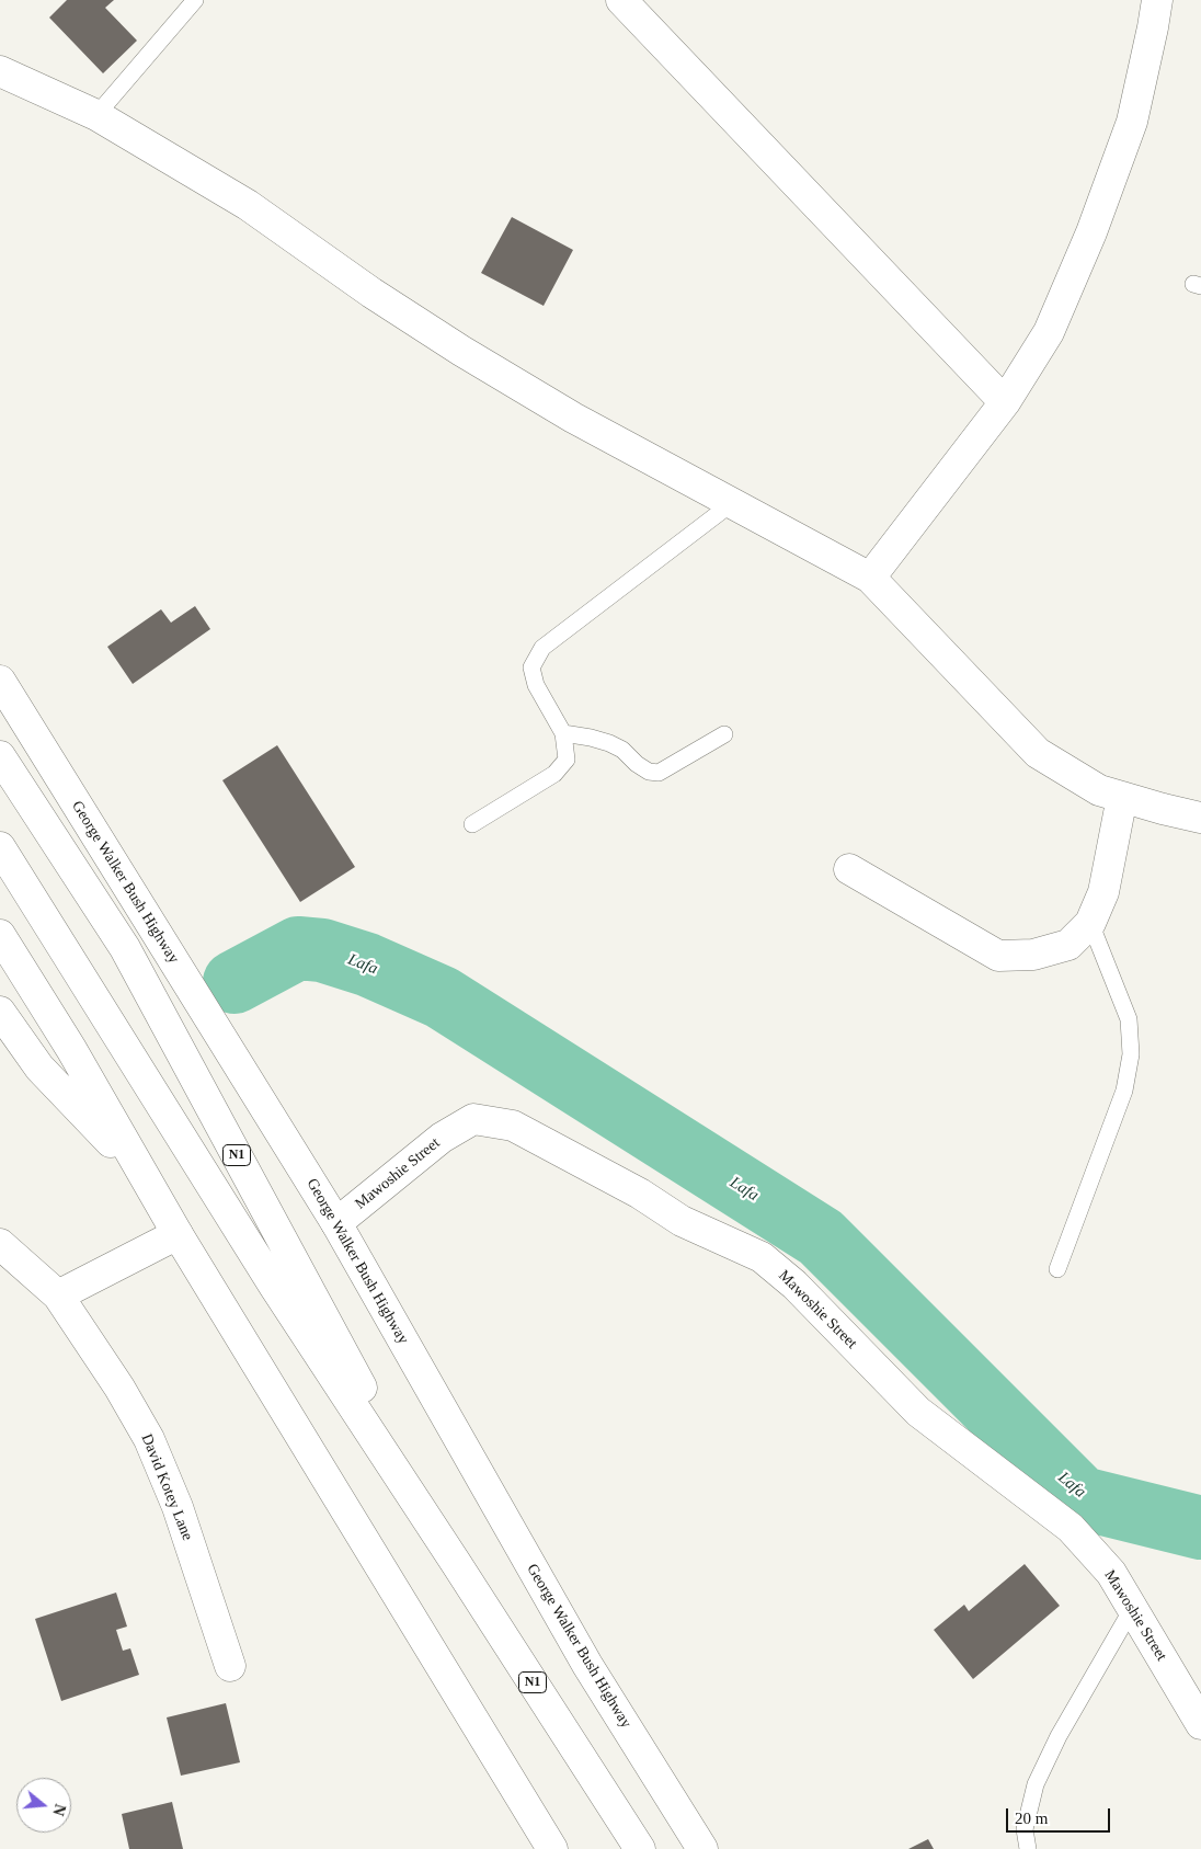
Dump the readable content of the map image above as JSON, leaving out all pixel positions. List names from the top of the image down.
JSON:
{
  "streets": {
    "main road": [
      "George Walker Bush Highway",
      "N1",
      "Mawoshie Street",
      "David Kotey Lane"
    ]
  },
  "crossings": [
    ["George Walker Bush Highway", "Mawoshie Street"]
  ],
  "water": ["Lafa"],
  "scale_bar": "20 m",
  "north": "right"
}
